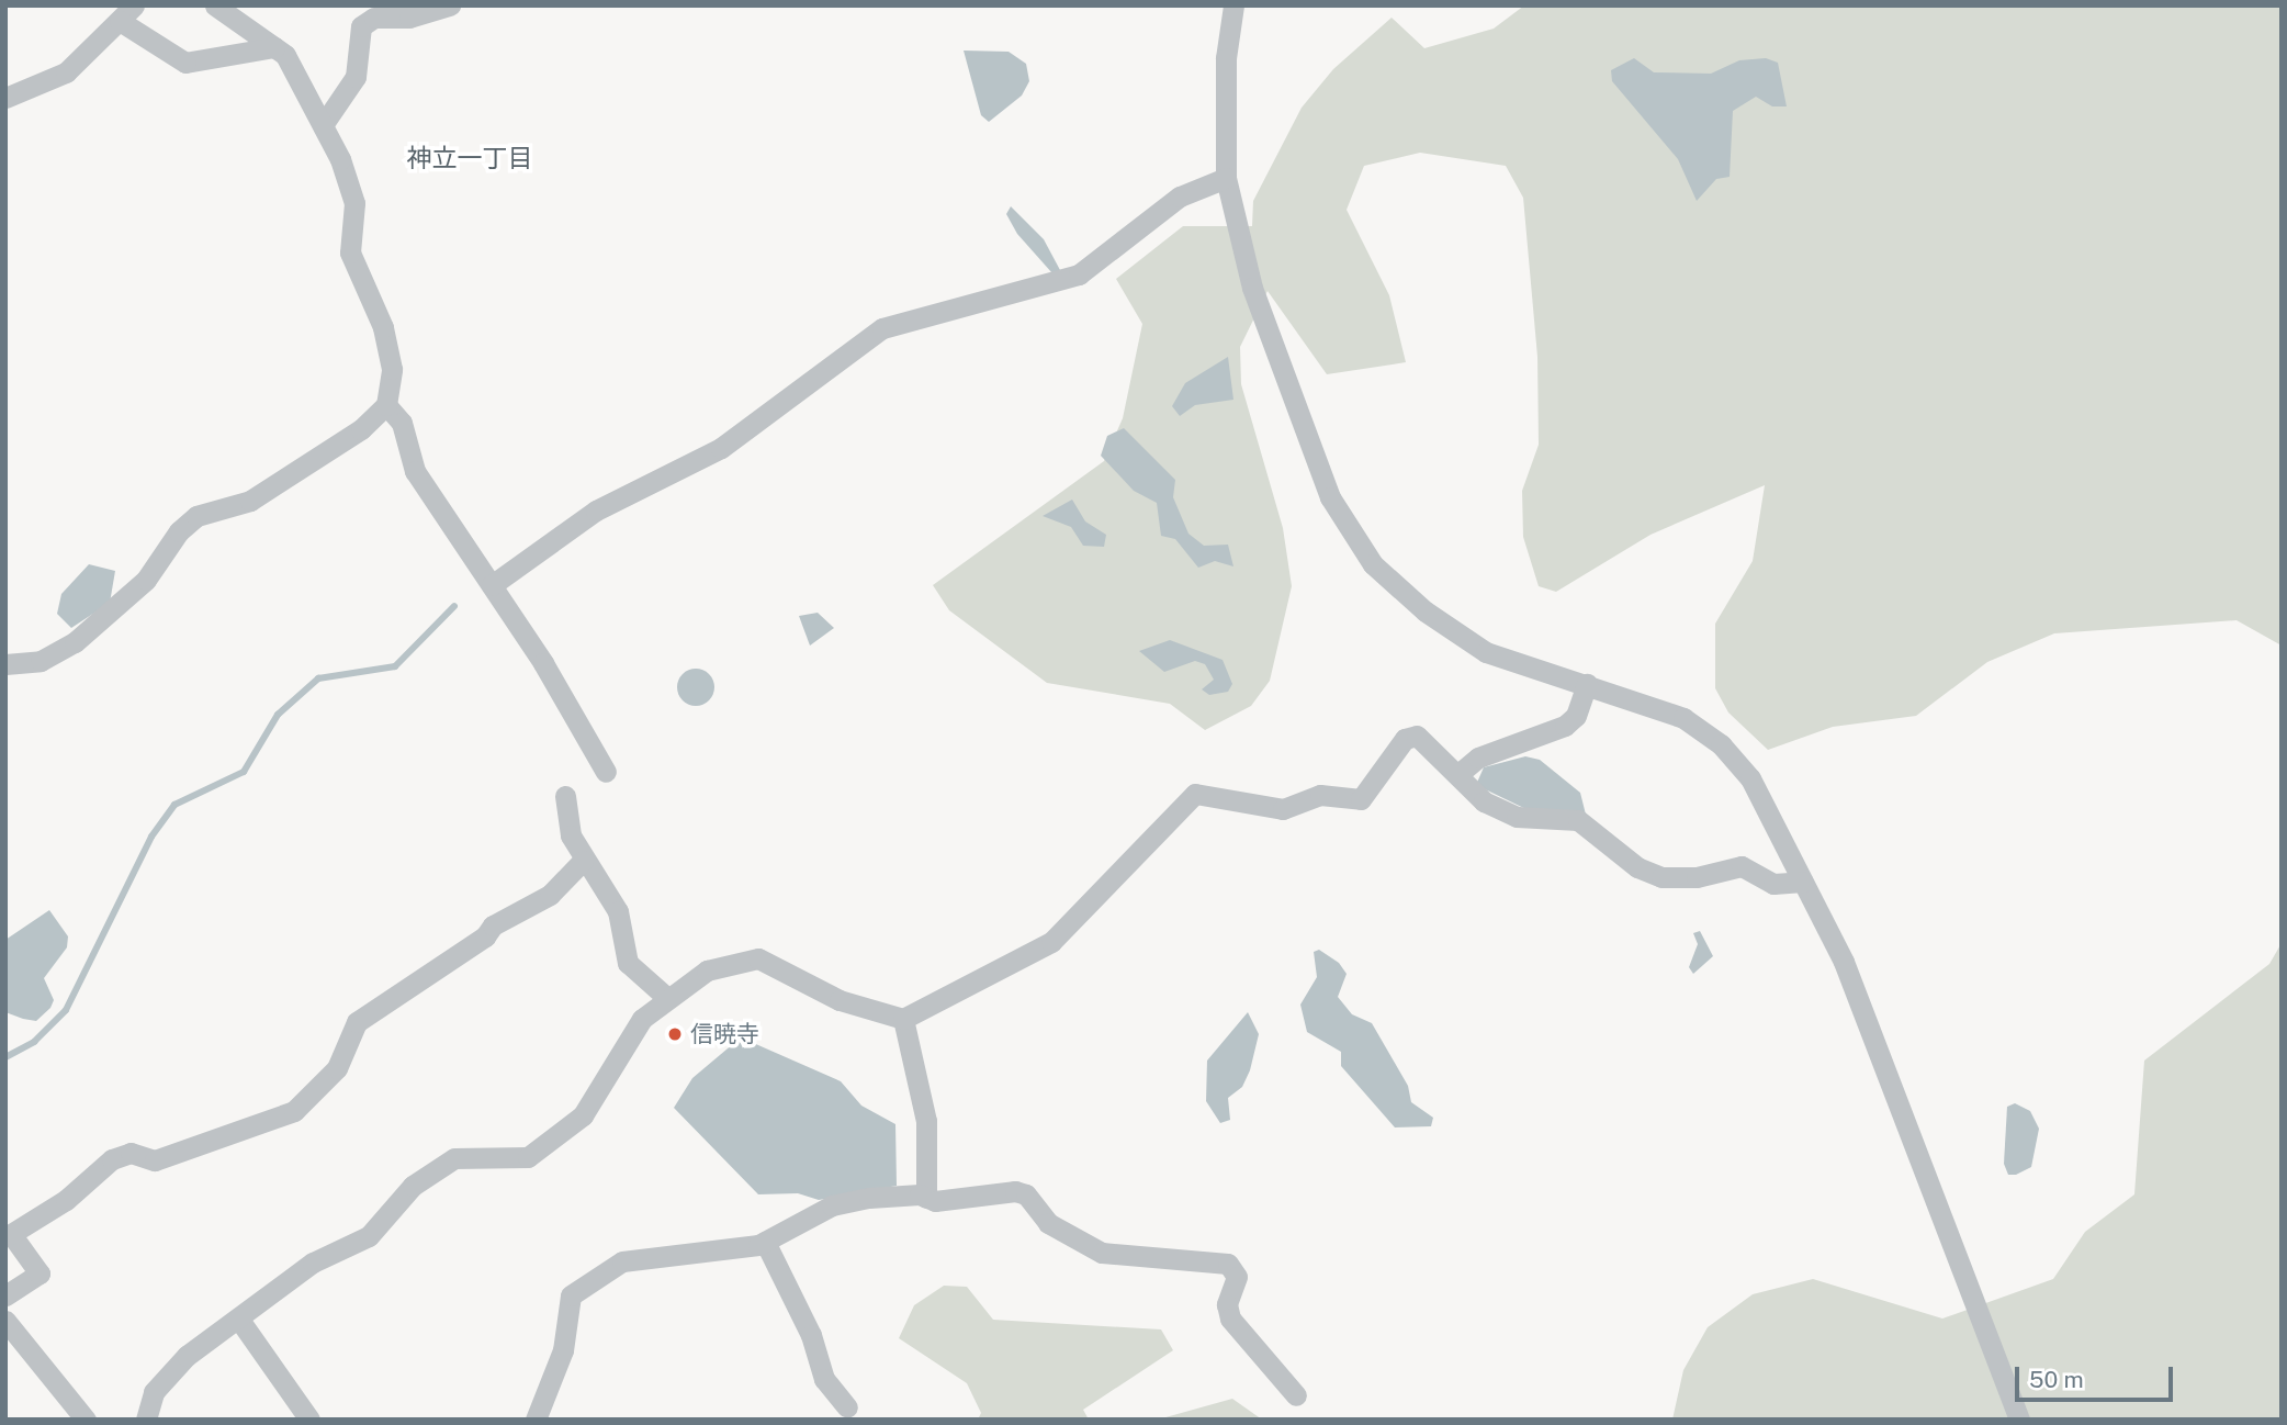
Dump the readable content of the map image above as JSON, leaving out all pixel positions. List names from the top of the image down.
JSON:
{
  "districts": ["神立一丁目"],
  "places": ["信暁寺"],
  "scale_bar": "50 m"
}
